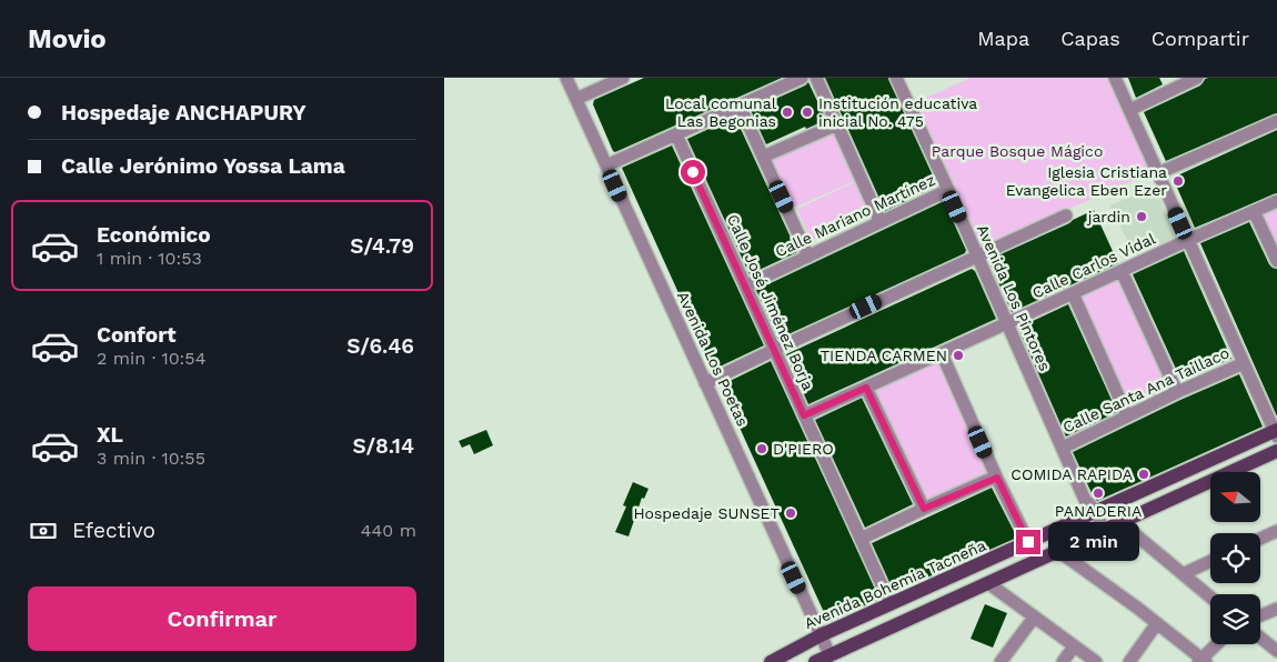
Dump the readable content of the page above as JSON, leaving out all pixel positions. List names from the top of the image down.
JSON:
{
  "streets": {
    "main road": ["Avenida Bohemia Tacneña"],
    "street": [
      "Calle Mariano Martínez",
      "Calle Carlos Vidal",
      "Avenida Los Pintores",
      "Calle José Jiménez Borja",
      "Avenida Los Poetas",
      "Calle Santa Ana Taillaco"
    ]
  },
  "crossings": [
    ["Calle Mariano Martínez", "Avenida Los Pintores"],
    ["Calle Mariano Martínez", "Calle José Jiménez Borja"],
    ["Calle Carlos Vidal", "Avenida Los Pintores"],
    ["Calle Carlos Vidal", "Calle José Jiménez Borja"],
    ["Avenida Los Pintores", "Calle Santa Ana Taillaco"],
    ["Avenida Los Pintores", "Avenida Bohemia Tacneña"],
    ["Calle José Jiménez Borja", "Avenida Bohemia Tacneña"],
    ["Avenida Los Poetas", "Avenida Bohemia Tacneña"]
  ],
  "parks": ["Parque Bosque Mágico"],
  "places": [
    "Local comunal Las Begonias",
    "Institución educativa inicial No. 475",
    "Iglesia Cristiana Evangelica Eben Ezer",
    "jardin",
    "TIENDA CARMEN",
    "D'PIERO",
    "COMIDA RAPIDA",
    "PANADERIA",
    "Hospedaje SUNSET"
  ],
  "north": "left",
  "page": {
    "header": "Movio",
    "nav": ["Mapa", "Capas", "Compartir"],
    "banner": ["Hospedaje ANCHAPURY", "Calle Jerónimo Yossa Lama"],
    "list": [
      {
        "name": "Económico",
        "note": "1 min · 10:53",
        "value": "S/4.79"
      },
      {
        "name": "Confort",
        "note": "2 min · 10:54",
        "value": "S/6.46"
      },
      {
        "name": "XL",
        "note": "3 min · 10:55",
        "value": "S/8.14"
      }
    ],
    "pay": ["Efectivo", "440 m"],
    "bubble": "2 min",
    "buttons": "Confirmar"
  }
}
